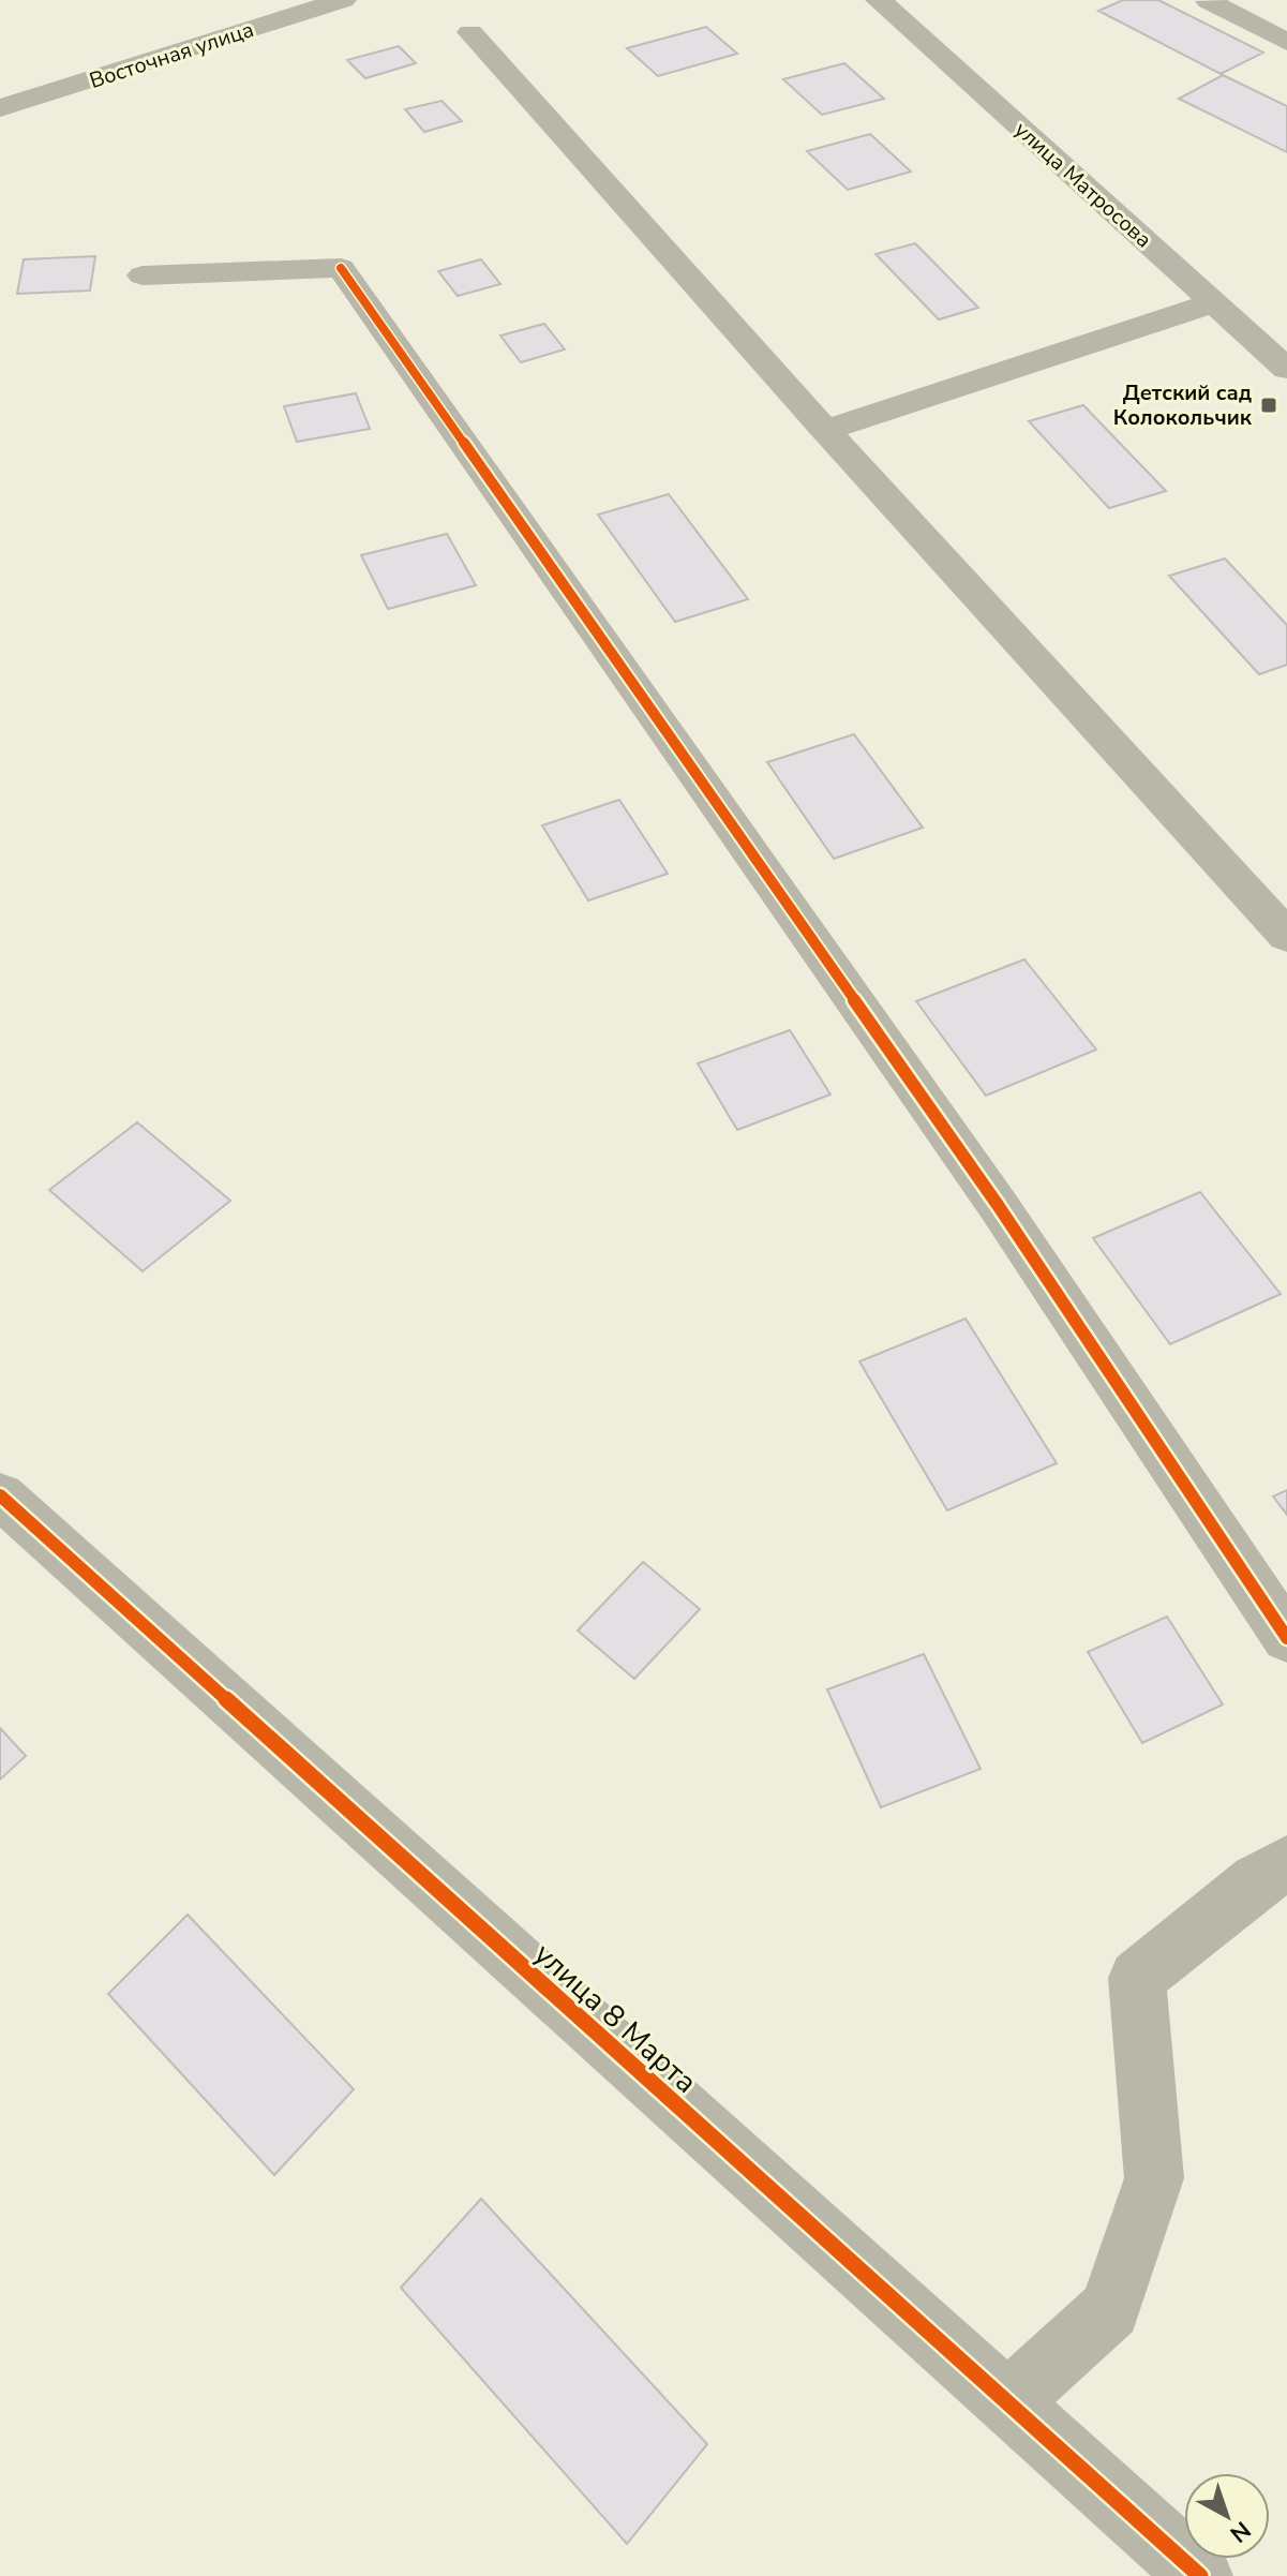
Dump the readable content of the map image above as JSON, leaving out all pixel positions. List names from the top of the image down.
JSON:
{
  "streets": {
    "street": ["Восточная улица", "улица Матросова", "улица 8 Марта"]
  },
  "places": {
    "transit": ["Детский сад Колокольчик"]
  },
  "north": "bottom right"
}
